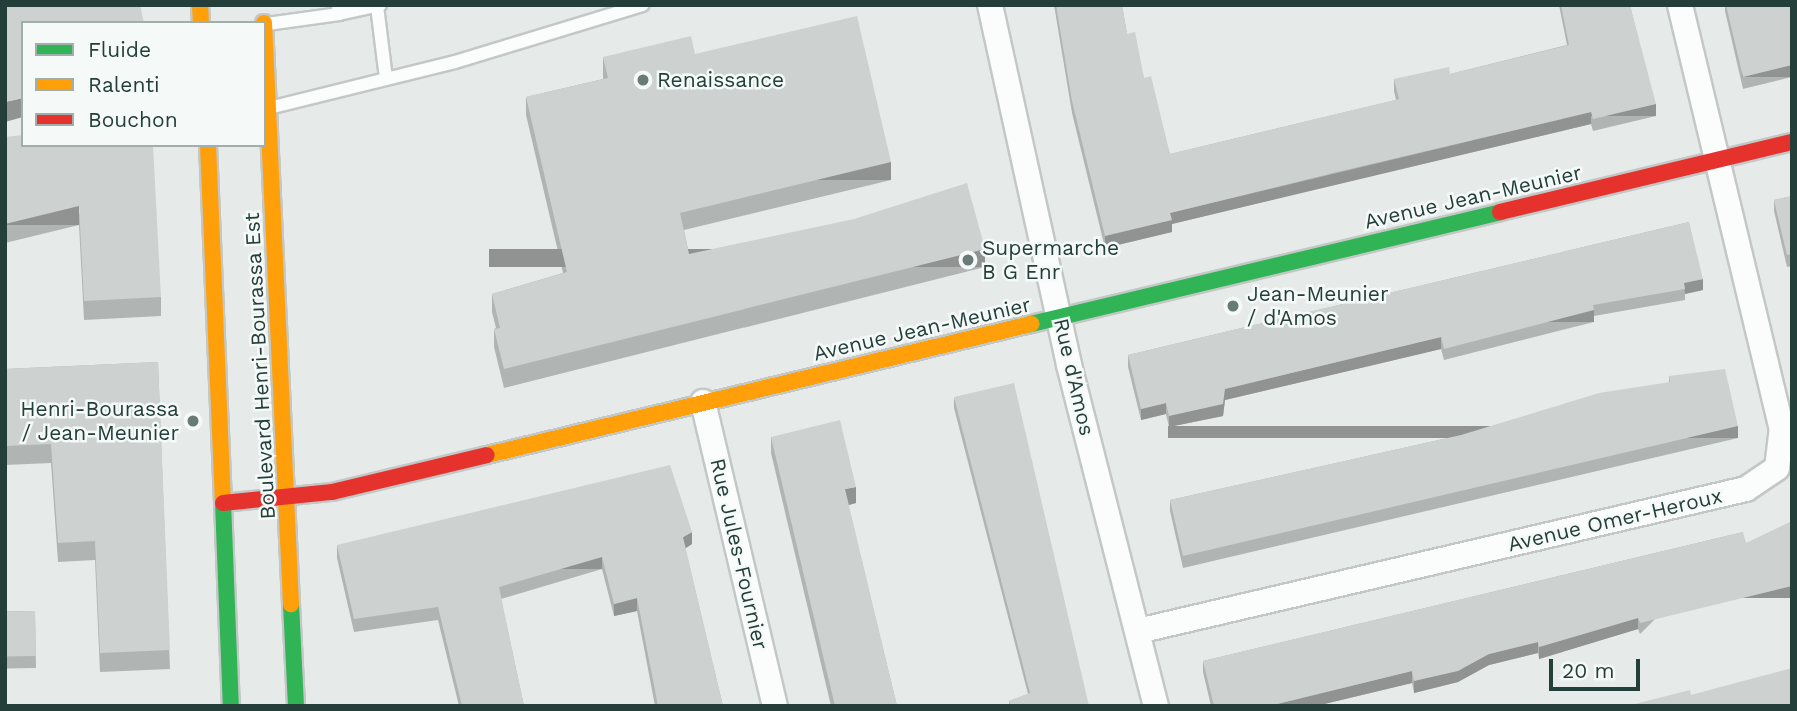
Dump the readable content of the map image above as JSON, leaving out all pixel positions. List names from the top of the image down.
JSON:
{
  "streets": {
    "street": [
      "Avenue Jean-Meunier",
      "Boulevard Henri-Bourassa Est",
      "Rue d'Amos",
      "Avenue Omer-Heroux",
      "Rue Jules-Fournier"
    ]
  },
  "crossings": [
    ["Avenue Jean-Meunier", "Boulevard Henri-Bourassa Est"],
    ["Avenue Jean-Meunier", "Rue d'Amos"],
    ["Avenue Jean-Meunier", "Avenue Omer-Heroux"],
    ["Avenue Jean-Meunier", "Rue Jules-Fournier"],
    ["Rue d'Amos", "Avenue Omer-Heroux"]
  ],
  "places": [
    "Renaissance",
    "Supermarche B G Enr",
    "Jean-Meunier / d'Amos",
    "Henri-Bourassa / Jean-Meunier"
  ],
  "legend": ["Fluide", "Ralenti", "Bouchon"],
  "scale_bar": "20 m"
}
